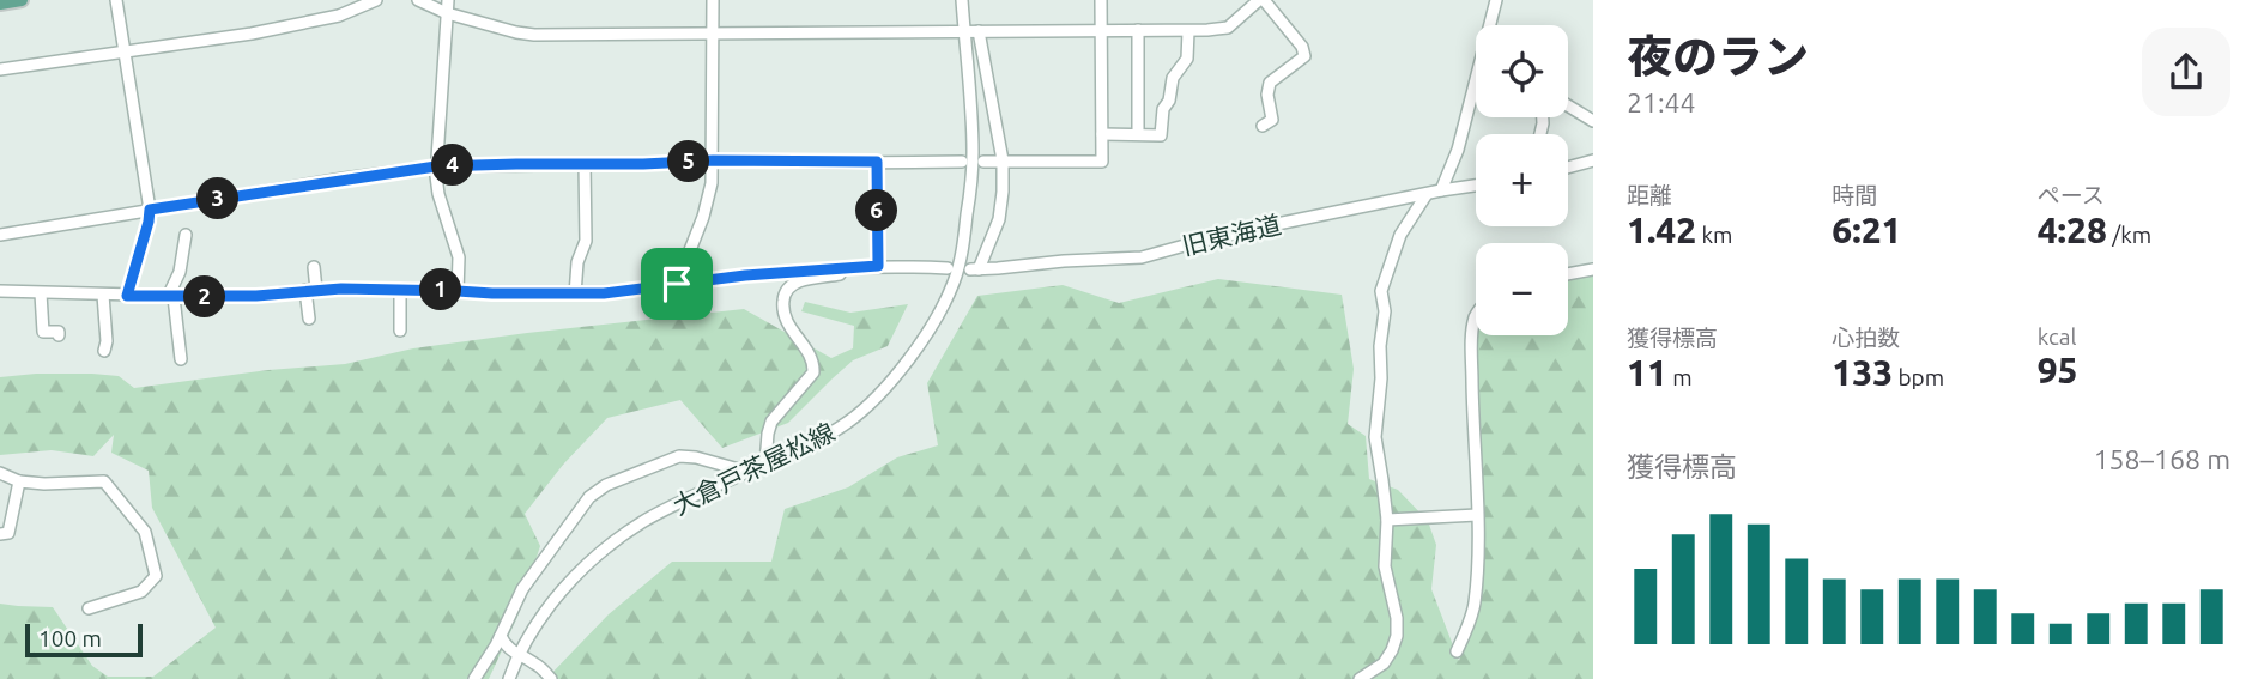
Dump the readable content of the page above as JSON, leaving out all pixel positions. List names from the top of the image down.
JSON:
{
  "streets": {
    "street": ["旧東海道", "大倉戸茶屋松線"]
  },
  "scale_bar": "100 m",
  "page": {
    "heading": ["夜のラン", "21:44"],
    "map_buttons": ["+", "−"],
    "pins": [
      "5",
      "4",
      "3",
      "6",
      "1",
      "2"
    ],
    "stats": [
      ["距離", "1.42 km"],
      ["時間", "6:21"],
      ["ペース", "4:28 /km"],
      ["獲得標高", "11 m"],
      ["心拍数", "133 bpm"],
      ["kcal", "95"]
    ],
    "chart": ["獲得標高", "158–168 m"],
    "scale": "100 m"
  }
}
